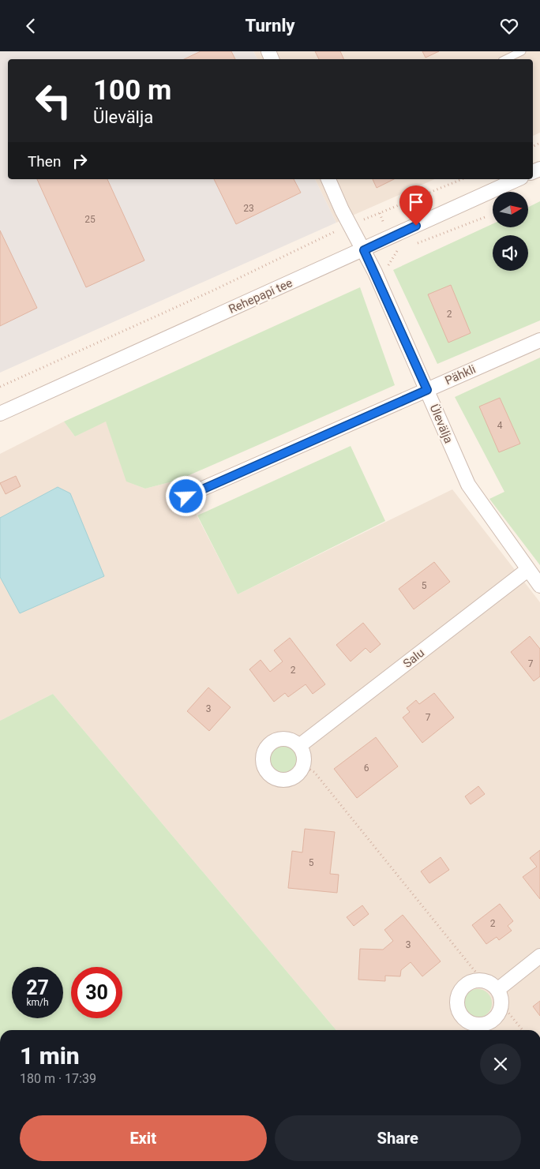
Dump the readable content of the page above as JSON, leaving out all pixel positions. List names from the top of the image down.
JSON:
{
  "streets": {
    "street": [
      "Rehepapi tee",
      "Pähkli",
      "Ülevälja",
      "Salu"
    ]
  },
  "crossings": [
    ["Rehepapi tee", "Ülevälja"],
    ["Pähkli", "Ülevälja"],
    ["Ülevälja", "Salu"]
  ],
  "house_numbers": [
    "23",
    "25",
    "2",
    "4",
    "5",
    "7",
    "2",
    "3",
    "7",
    "6",
    "5",
    "2",
    "3"
  ],
  "north": "right",
  "page": {
    "header": "Turnly",
    "turn": ["100 m", "Ülevälja"],
    "then": "Then",
    "speed": "27 km/h",
    "limit": "30",
    "heading": ["1 min", "180 m · 17:39"],
    "buttons": ["Exit", "Share"]
  }
}
